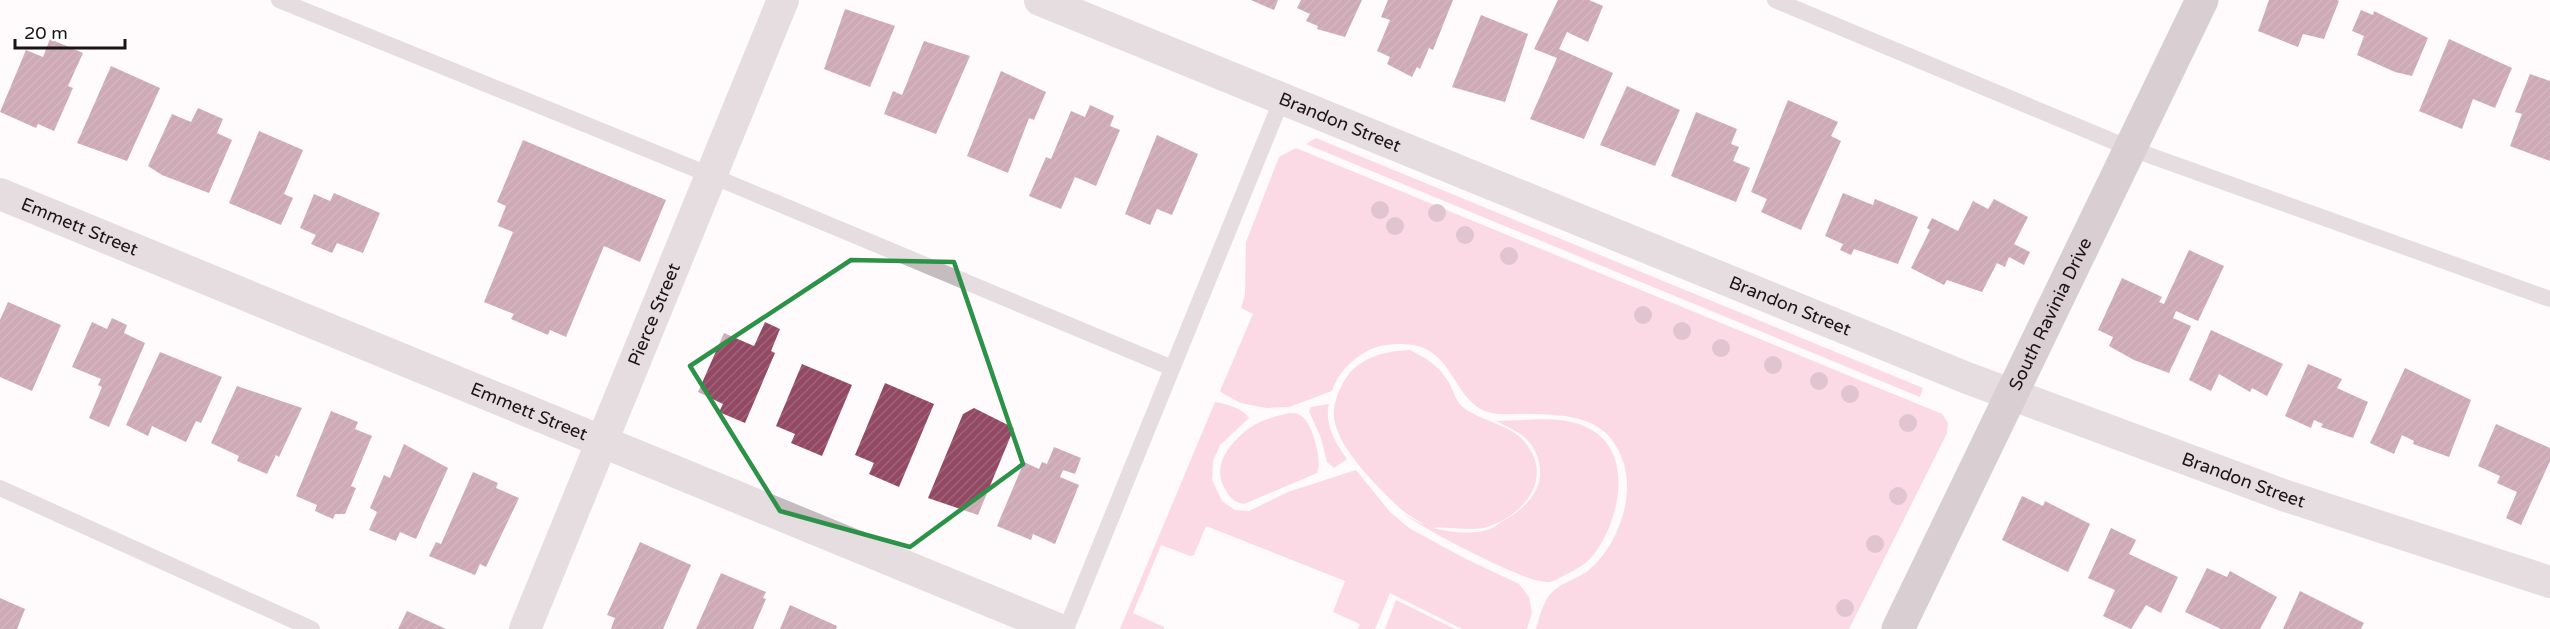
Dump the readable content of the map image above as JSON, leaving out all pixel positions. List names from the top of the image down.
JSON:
{
  "streets": {
    "street": [
      "Brandon Street",
      "Emmett Street",
      "Pierce Street",
      "South Ravinia Drive"
    ]
  },
  "crossings": [
    ["Brandon Street", "South Ravinia Drive"],
    ["Emmett Street", "Pierce Street"]
  ],
  "scale_bar": "20 m"
}
